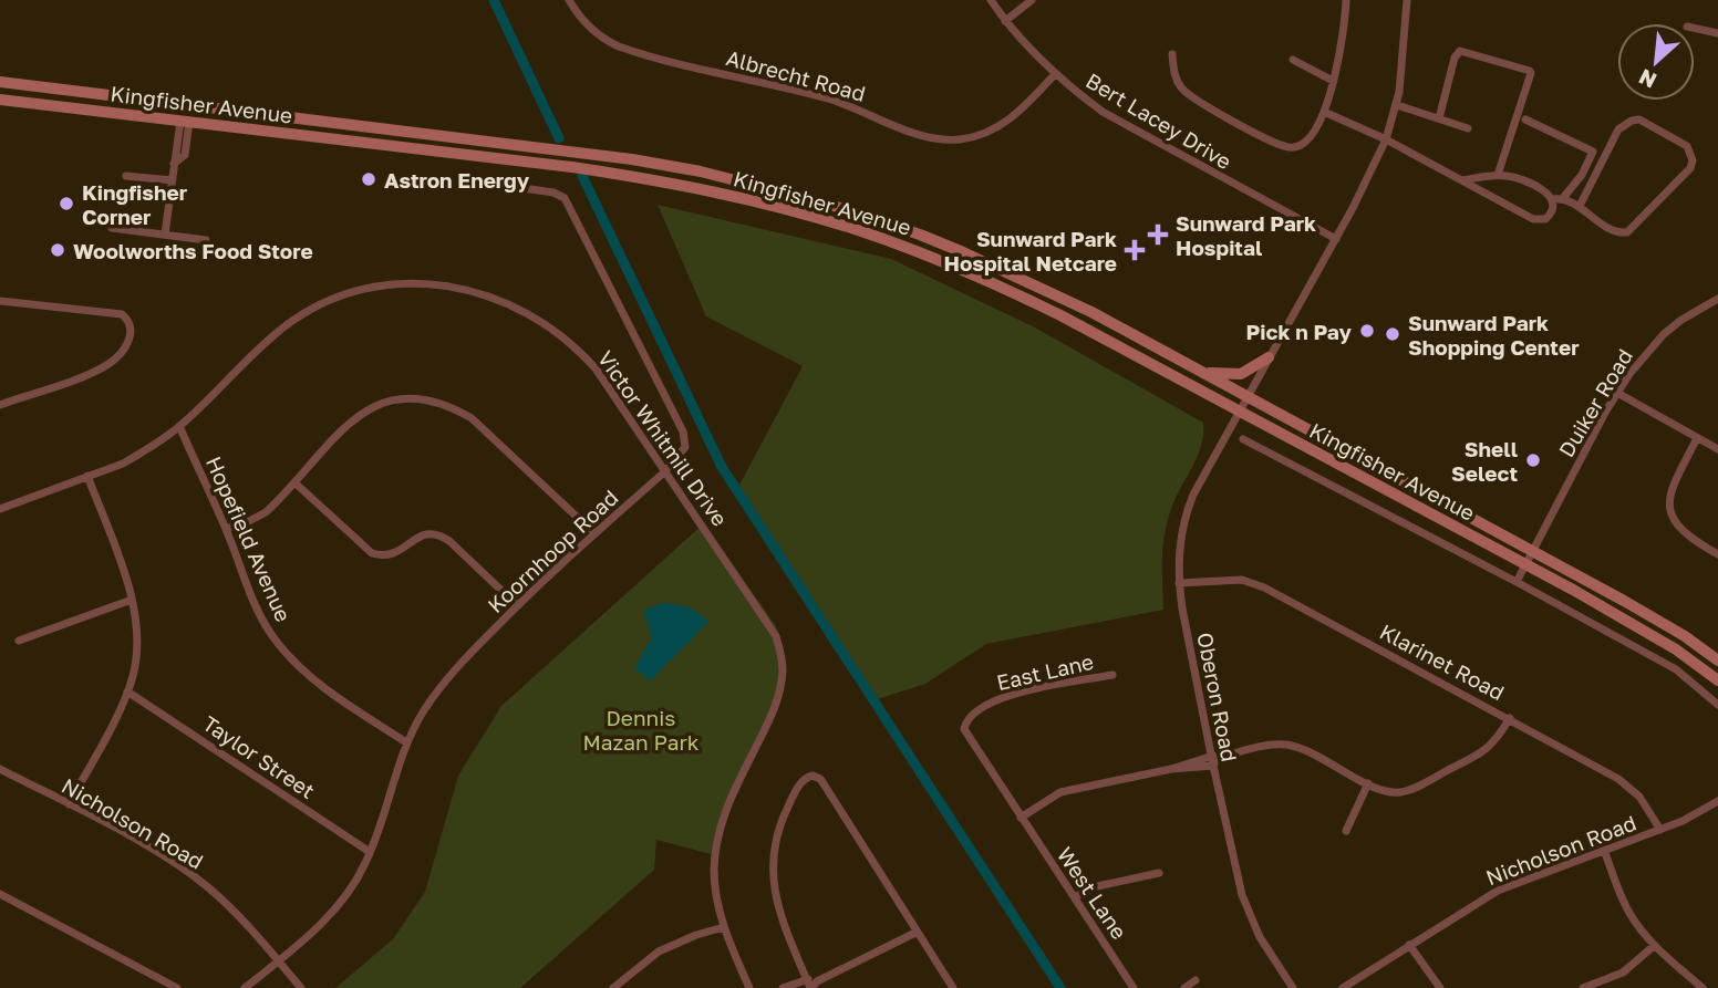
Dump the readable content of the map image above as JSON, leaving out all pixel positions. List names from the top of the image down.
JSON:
{
  "streets": {
    "street": [
      "Albrecht Road",
      "Kingfisher Avenue",
      "Bert Lacey Drive",
      "Duiker Road",
      "Victor Whitmill Drive",
      "Hopefield Avenue",
      "Koornhoop Road",
      "Klarinet Road",
      "East Lane",
      "Oberon Road",
      "Taylor Street",
      "Nicholson Road",
      "West Lane"
    ]
  },
  "crossings": [
    ["Albrecht Road", "Bert Lacey Drive"],
    ["Kingfisher Avenue", "Duiker Road"],
    ["Kingfisher Avenue", "Oberon Road"],
    ["Bert Lacey Drive", "Oberon Road"],
    ["Victor Whitmill Drive", "Hopefield Avenue"],
    ["Victor Whitmill Drive", "Koornhoop Road"],
    ["Hopefield Avenue", "Koornhoop Road"],
    ["Koornhoop Road", "Taylor Street"],
    ["Koornhoop Road", "Nicholson Road"],
    ["Klarinet Road", "Oberon Road"],
    ["Klarinet Road", "Nicholson Road"],
    ["East Lane", "West Lane"]
  ],
  "parks": ["Dennis Mazan Park"],
  "places": {
    "other": [
      "Astron Energy",
      "Kingfisher Corner",
      "Woolworths Food Store",
      "Pick n Pay",
      "Sunward Park Shopping Center",
      "Shell Select"
    ],
    "health": ["Sunward Park Hospital", "Sunward Park Hospital Netcare"]
  },
  "north": "bottom left"
}
